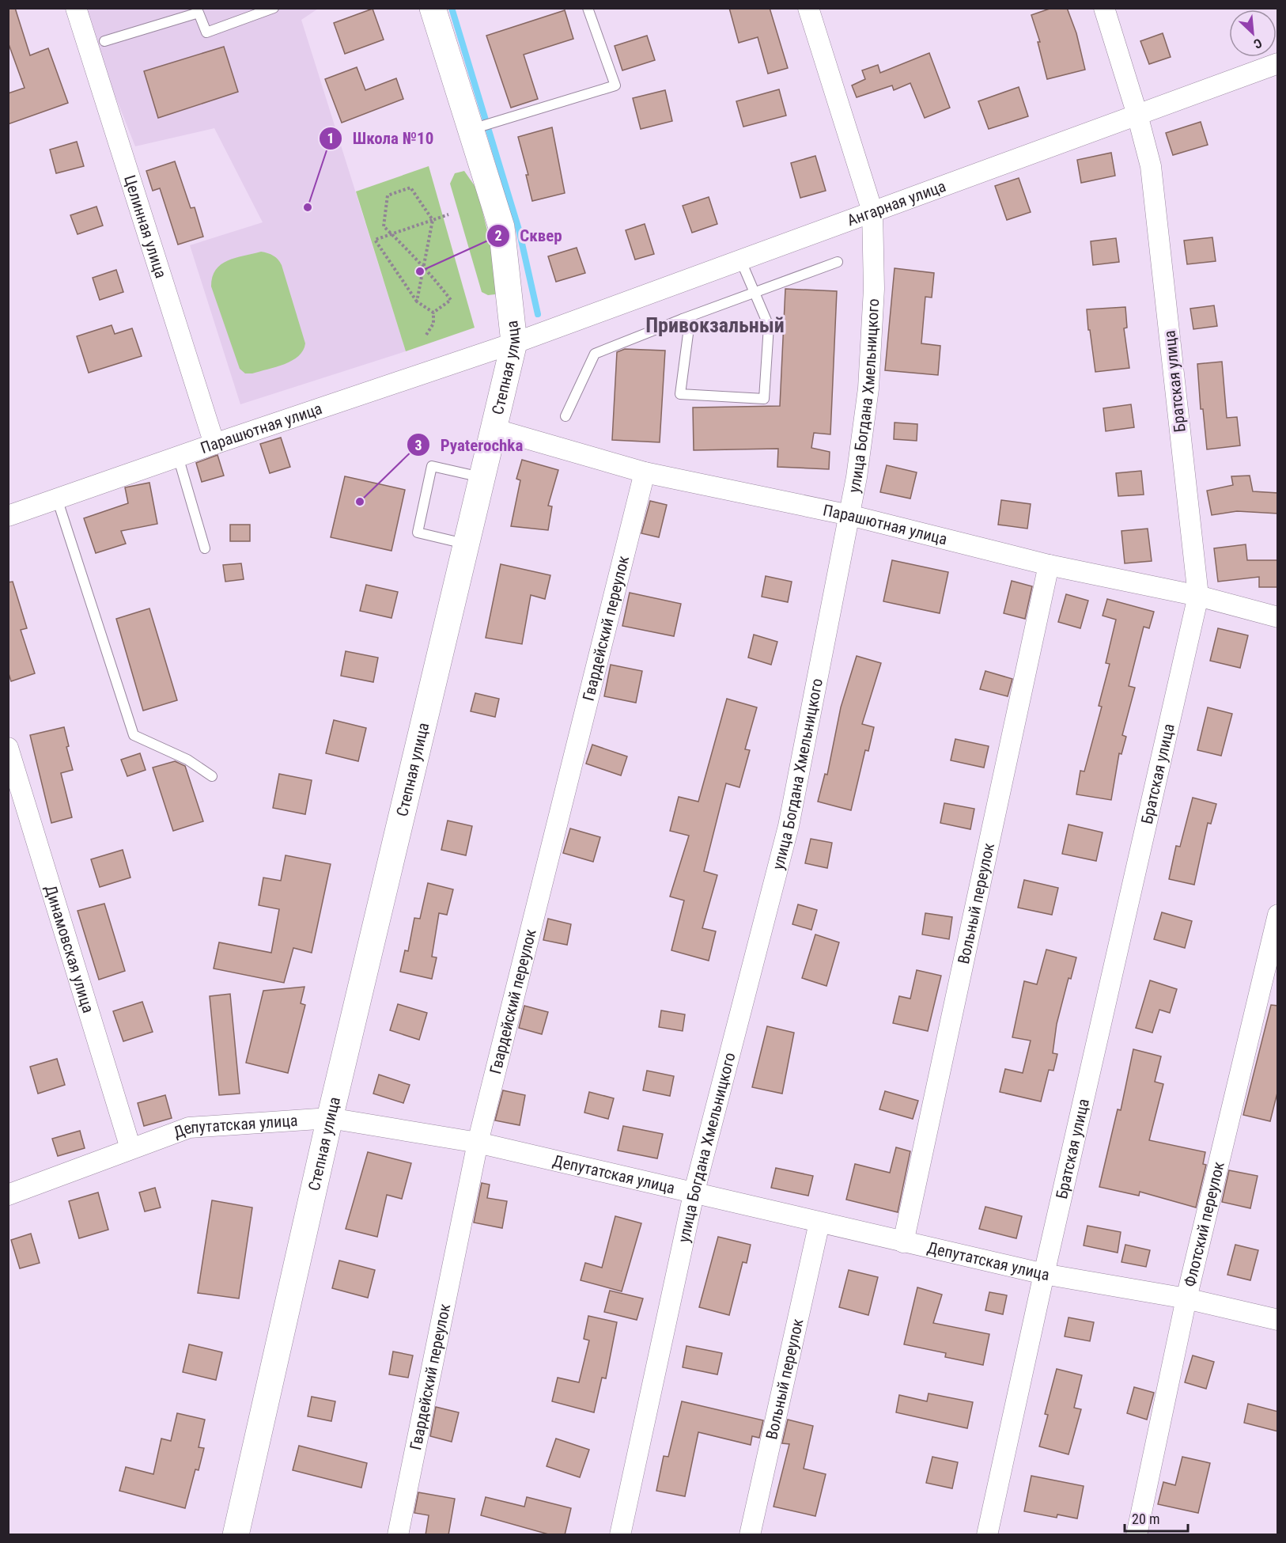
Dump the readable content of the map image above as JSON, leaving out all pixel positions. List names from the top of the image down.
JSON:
{
  "streets": {
    "street": [
      "Ангарная улица",
      "Целинная улица",
      "Степная улица",
      "Братская улица",
      "улица Богдана Хмельницкого",
      "Парашютная улица",
      "Гвардейский переулок",
      "Вольный переулок",
      "Динамовская улица",
      "Депутатская улица",
      "Флотский переулок"
    ]
  },
  "crossings": [
    ["Ангарная улица", "Степная улица"],
    ["Ангарная улица", "Братская улица"],
    ["Ангарная улица", "улица Богдана Хмельницкого"],
    ["Ангарная улица", "Парашютная улица"],
    ["Целинная улица", "Парашютная улица"],
    ["Степная улица", "Парашютная улица"],
    ["Степная улица", "Депутатская улица"],
    ["Братская улица", "Парашютная улица"],
    ["Братская улица", "Депутатская улица"],
    ["улица Богдана Хмельницкого", "Парашютная улица"],
    ["улица Богдана Хмельницкого", "Депутатская улица"],
    ["Парашютная улица", "Гвардейский переулок"],
    ["Парашютная улица", "Вольный переулок"],
    ["Гвардейский переулок", "Депутатская улица"],
    ["Вольный переулок", "Депутатская улица"],
    ["Динамовская улица", "Депутатская улица"],
    ["Депутатская улица", "Флотский переулок"]
  ],
  "districts": ["Привокзальный"],
  "places": ["Школа №10", "Сквер", "Pyaterochka"],
  "scale_bar": "20 m",
  "north": "bottom right"
}
